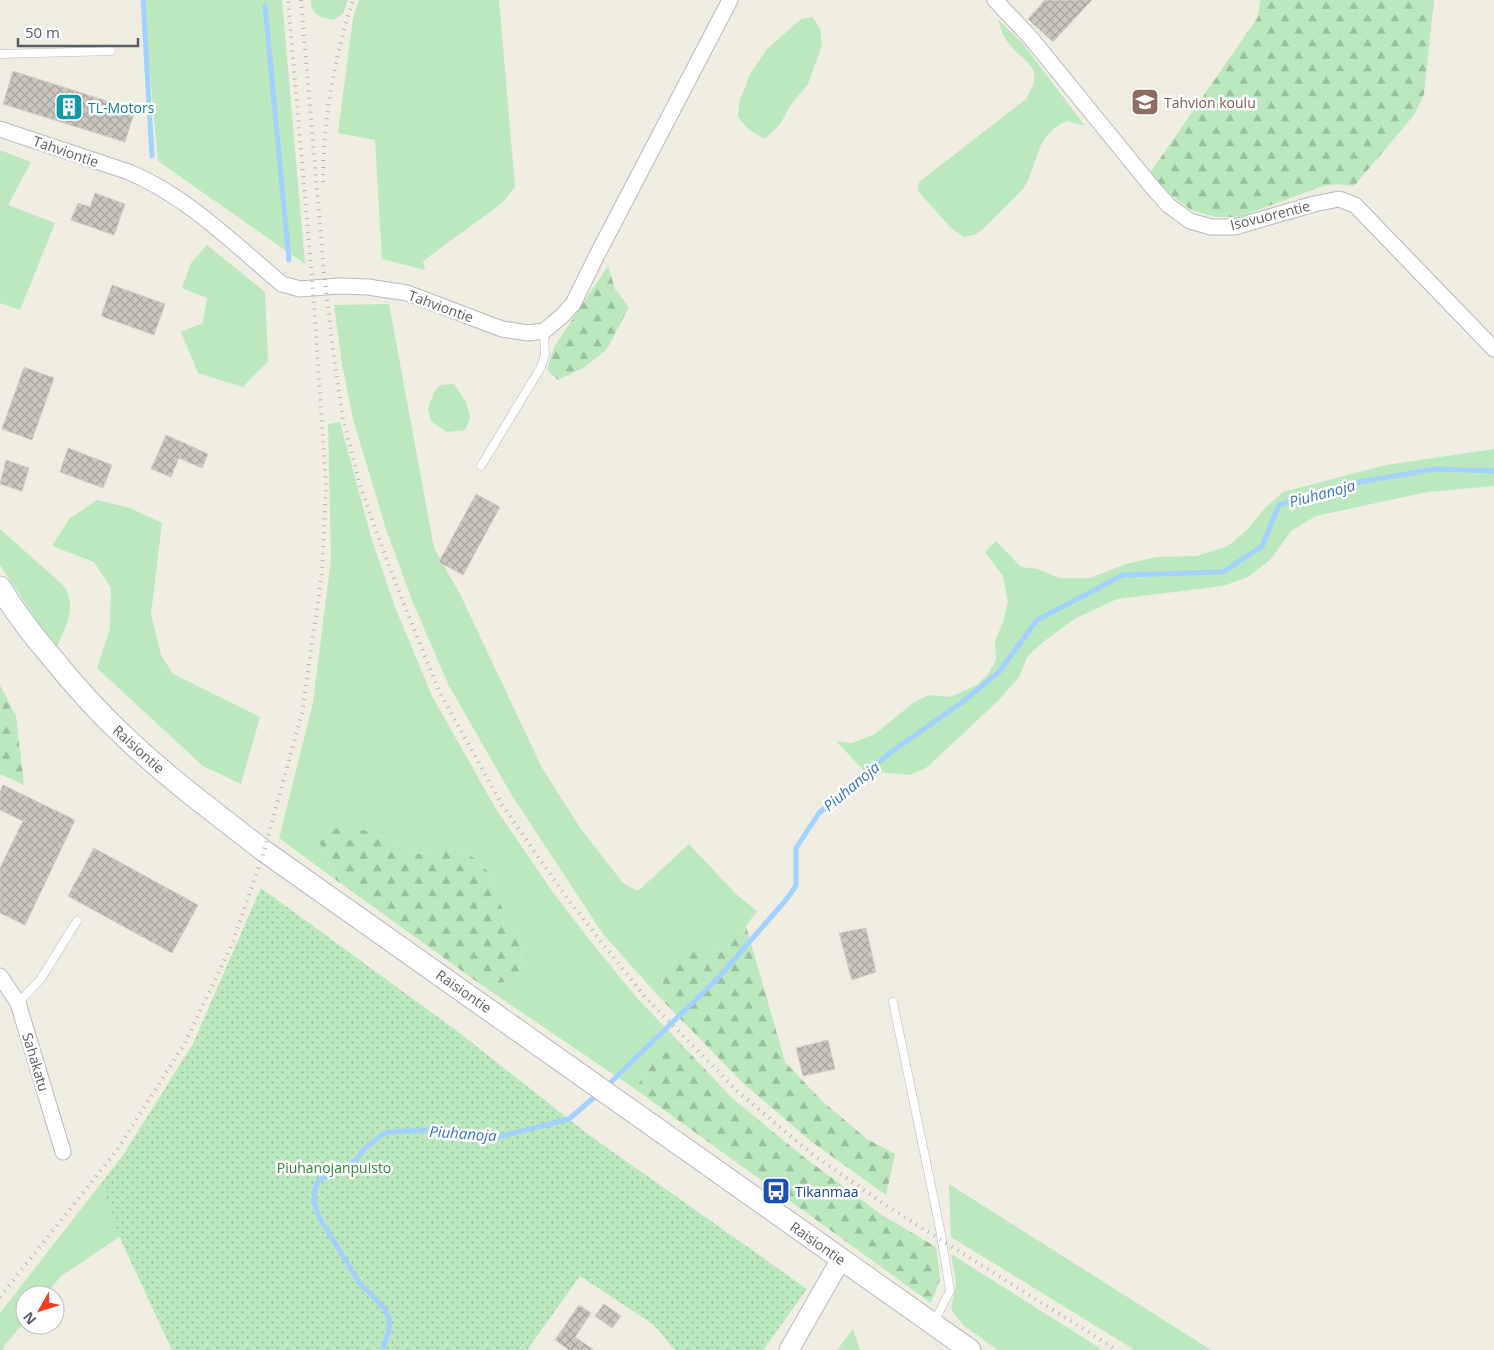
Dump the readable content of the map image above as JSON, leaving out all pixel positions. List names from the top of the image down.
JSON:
{
  "streets": {
    "main road": ["Raisiontie"],
    "street": ["Tahviontie", "Isovuorentie", "Sahakatu"]
  },
  "water": ["Piuhanoja"],
  "parks": ["Piuhanojanpuisto"],
  "places": {
    "school or university": ["Tahvion koulu"],
    "building": ["TL-Motors"],
    "bus stop": ["Tikanmaa"]
  },
  "scale_bar": "50 m",
  "north": "bottom left"
}
